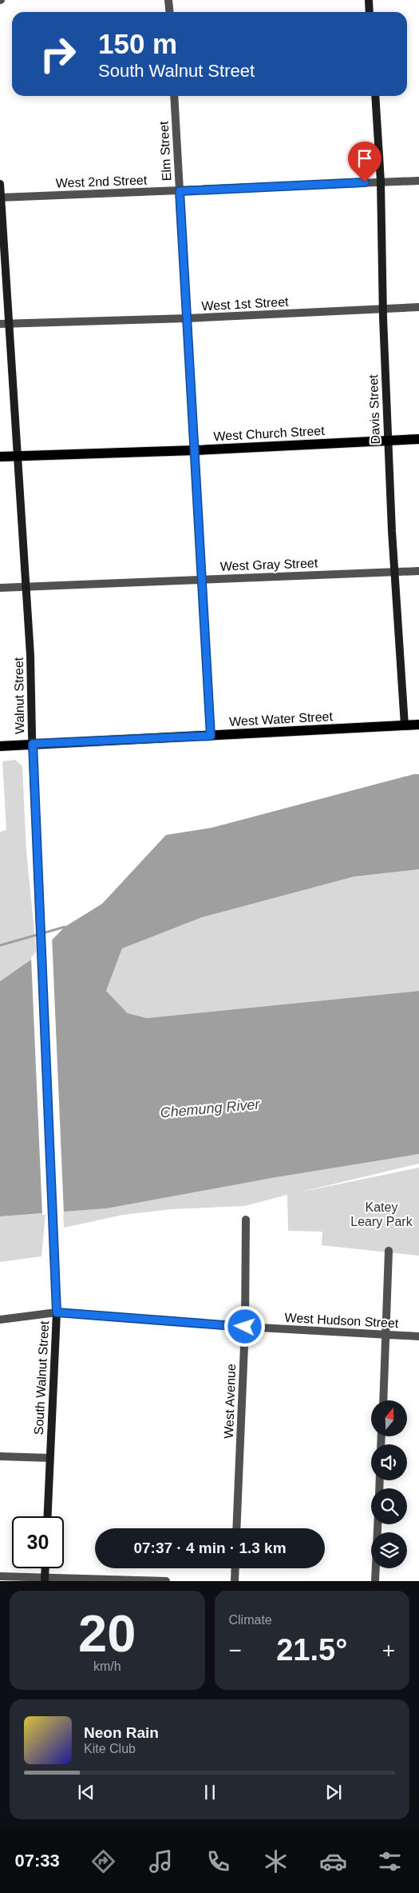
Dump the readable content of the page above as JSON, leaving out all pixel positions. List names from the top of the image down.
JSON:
{
  "streets": {
    "main road": ["West Church Street", "West Water Street"],
    "street": [
      "Elm Street",
      "West 2nd Street",
      "West 1st Street",
      "Davis Street",
      "West Gray Street",
      "Walnut Street",
      "West Hudson Street",
      "South Walnut Street",
      "West Avenue"
    ]
  },
  "crossings": [
    ["Elm Street", "West 2nd Street"],
    ["Elm Street", "West 1st Street"],
    ["Elm Street", "West Church Street"],
    ["Elm Street", "West Gray Street"],
    ["Elm Street", "West Water Street"],
    ["West 2nd Street", "Davis Street"],
    ["West 2nd Street", "Walnut Street"],
    ["West 1st Street", "Davis Street"],
    ["West 1st Street", "Walnut Street"],
    ["Davis Street", "West Church Street"],
    ["Davis Street", "West Gray Street"],
    ["Davis Street", "West Water Street"],
    ["West Church Street", "Walnut Street"],
    ["West Gray Street", "Walnut Street"],
    ["Walnut Street", "West Water Street"],
    ["Walnut Street", "South Walnut Street"],
    ["West Hudson Street", "South Walnut Street"],
    ["West Hudson Street", "West Avenue"]
  ],
  "water": ["Chemung River"],
  "parks": ["Katey Leary Park"],
  "north": "top",
  "page": {
    "turn": ["150 m", "South Walnut Street"],
    "limit": "30",
    "trip": "07:37 · 4 min · 1.3 km",
    "tile": [
      ["20", "km/h"],
      "Climate"
    ],
    "heat": ["−", "21.5°", "+"],
    "song": ["Neon Rain", "Kite Club"],
    "tabs": "07:33"
  }
}
